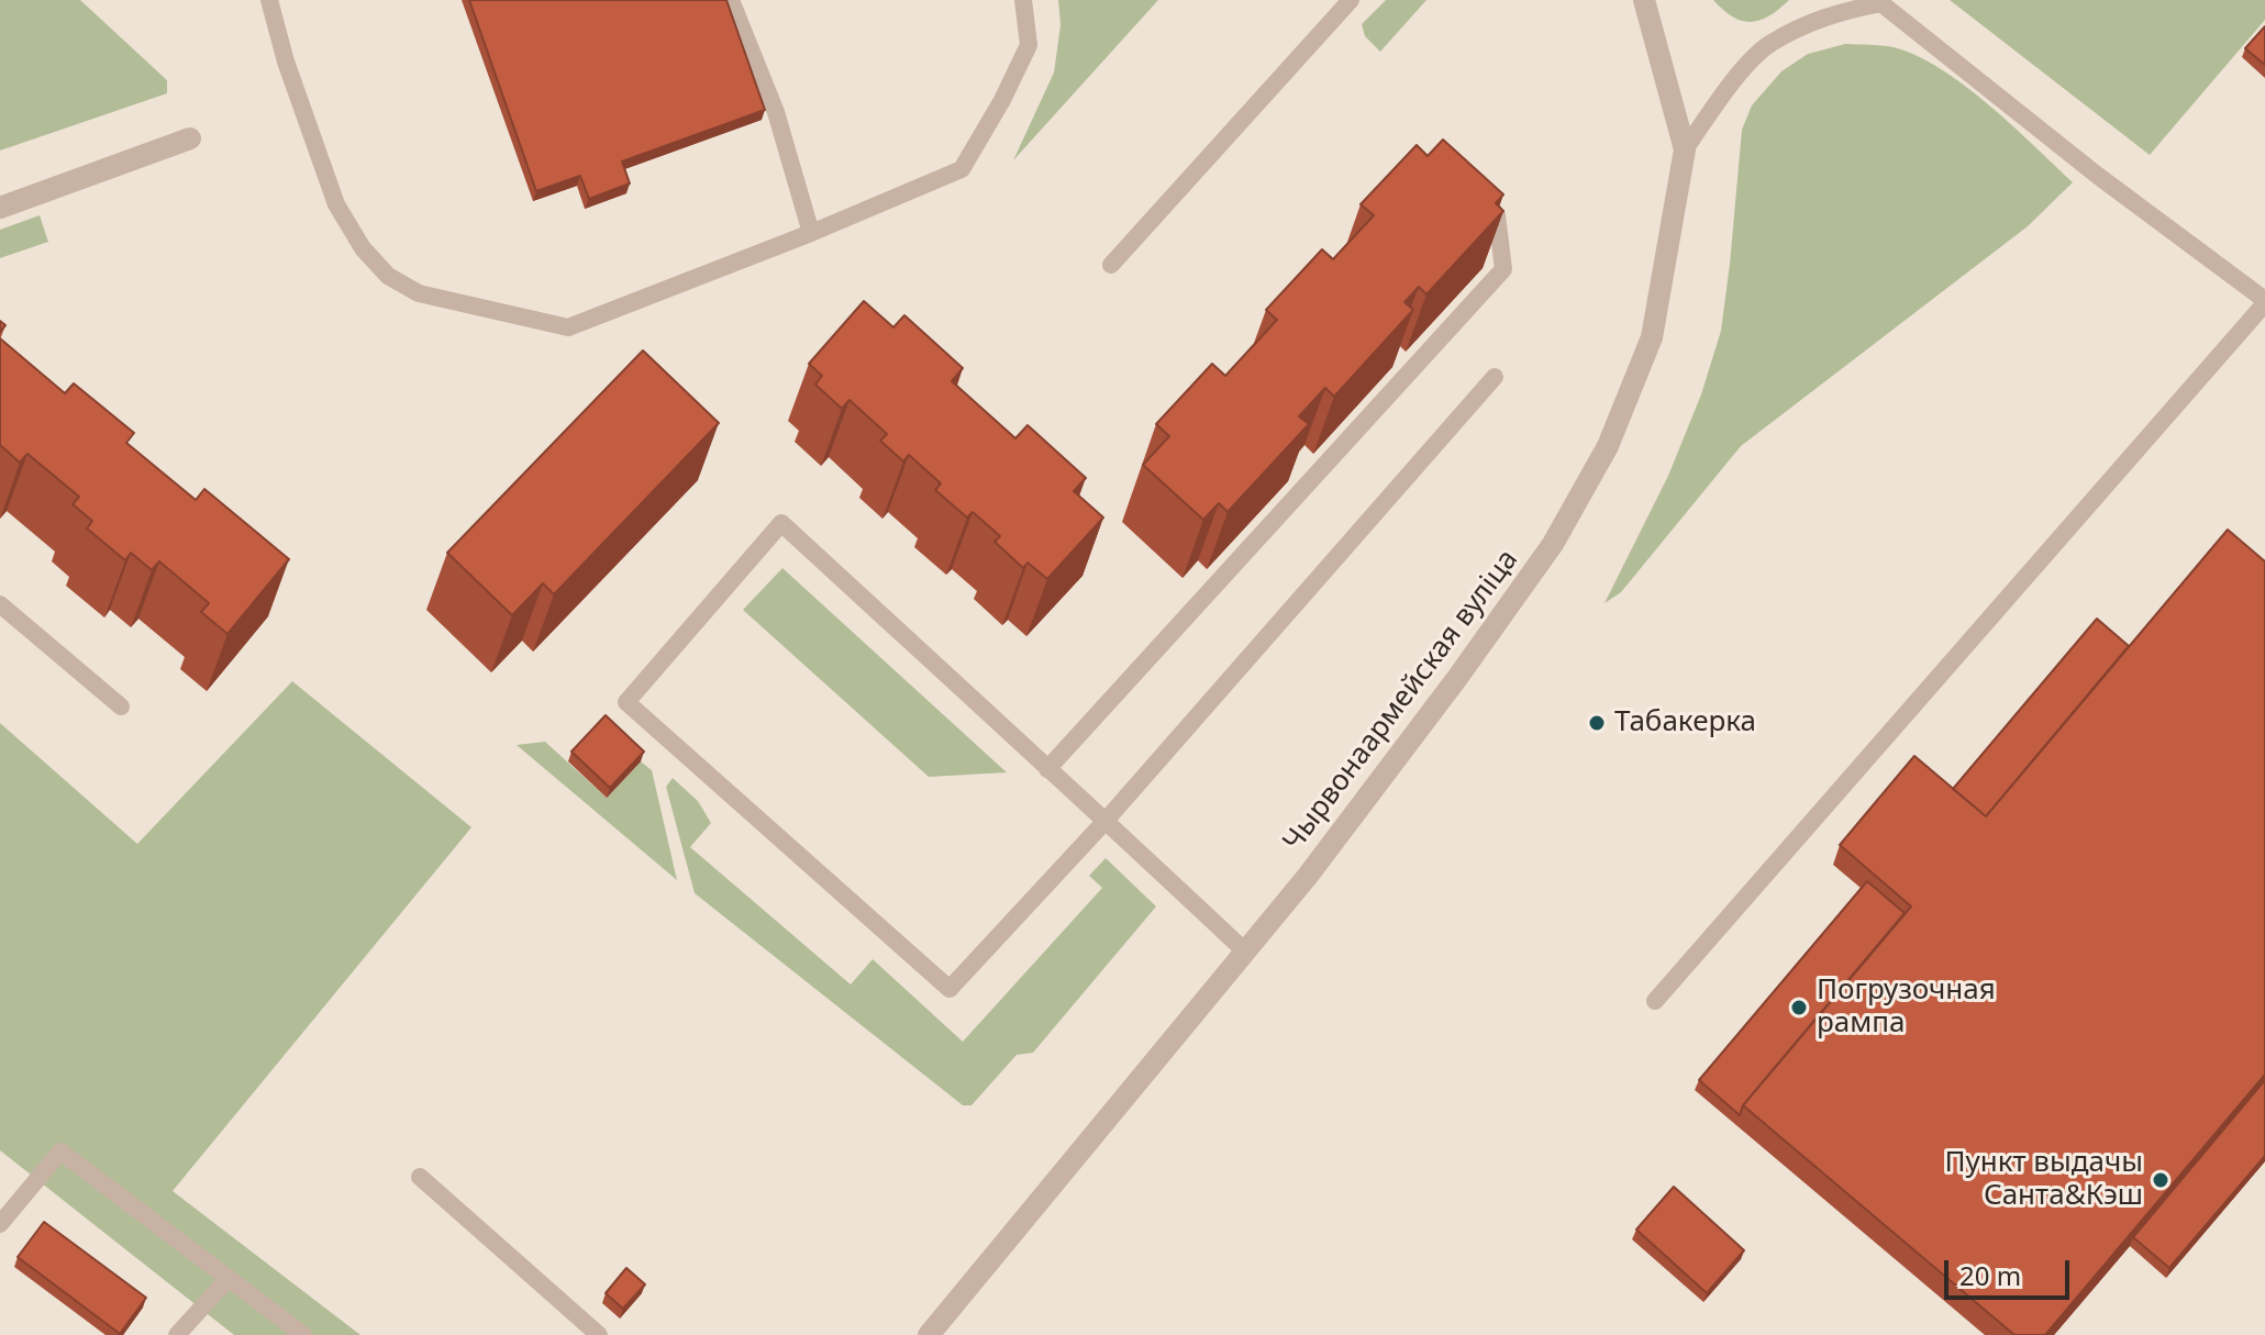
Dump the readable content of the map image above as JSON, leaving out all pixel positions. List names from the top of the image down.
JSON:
{
  "streets": {
    "street": ["Чырвонаармейская вуліца"]
  },
  "places": ["Табакерка", "Погрузочная рампа", "Пункт выдачы Санта&Кэш"],
  "scale_bar": "20 m"
}
